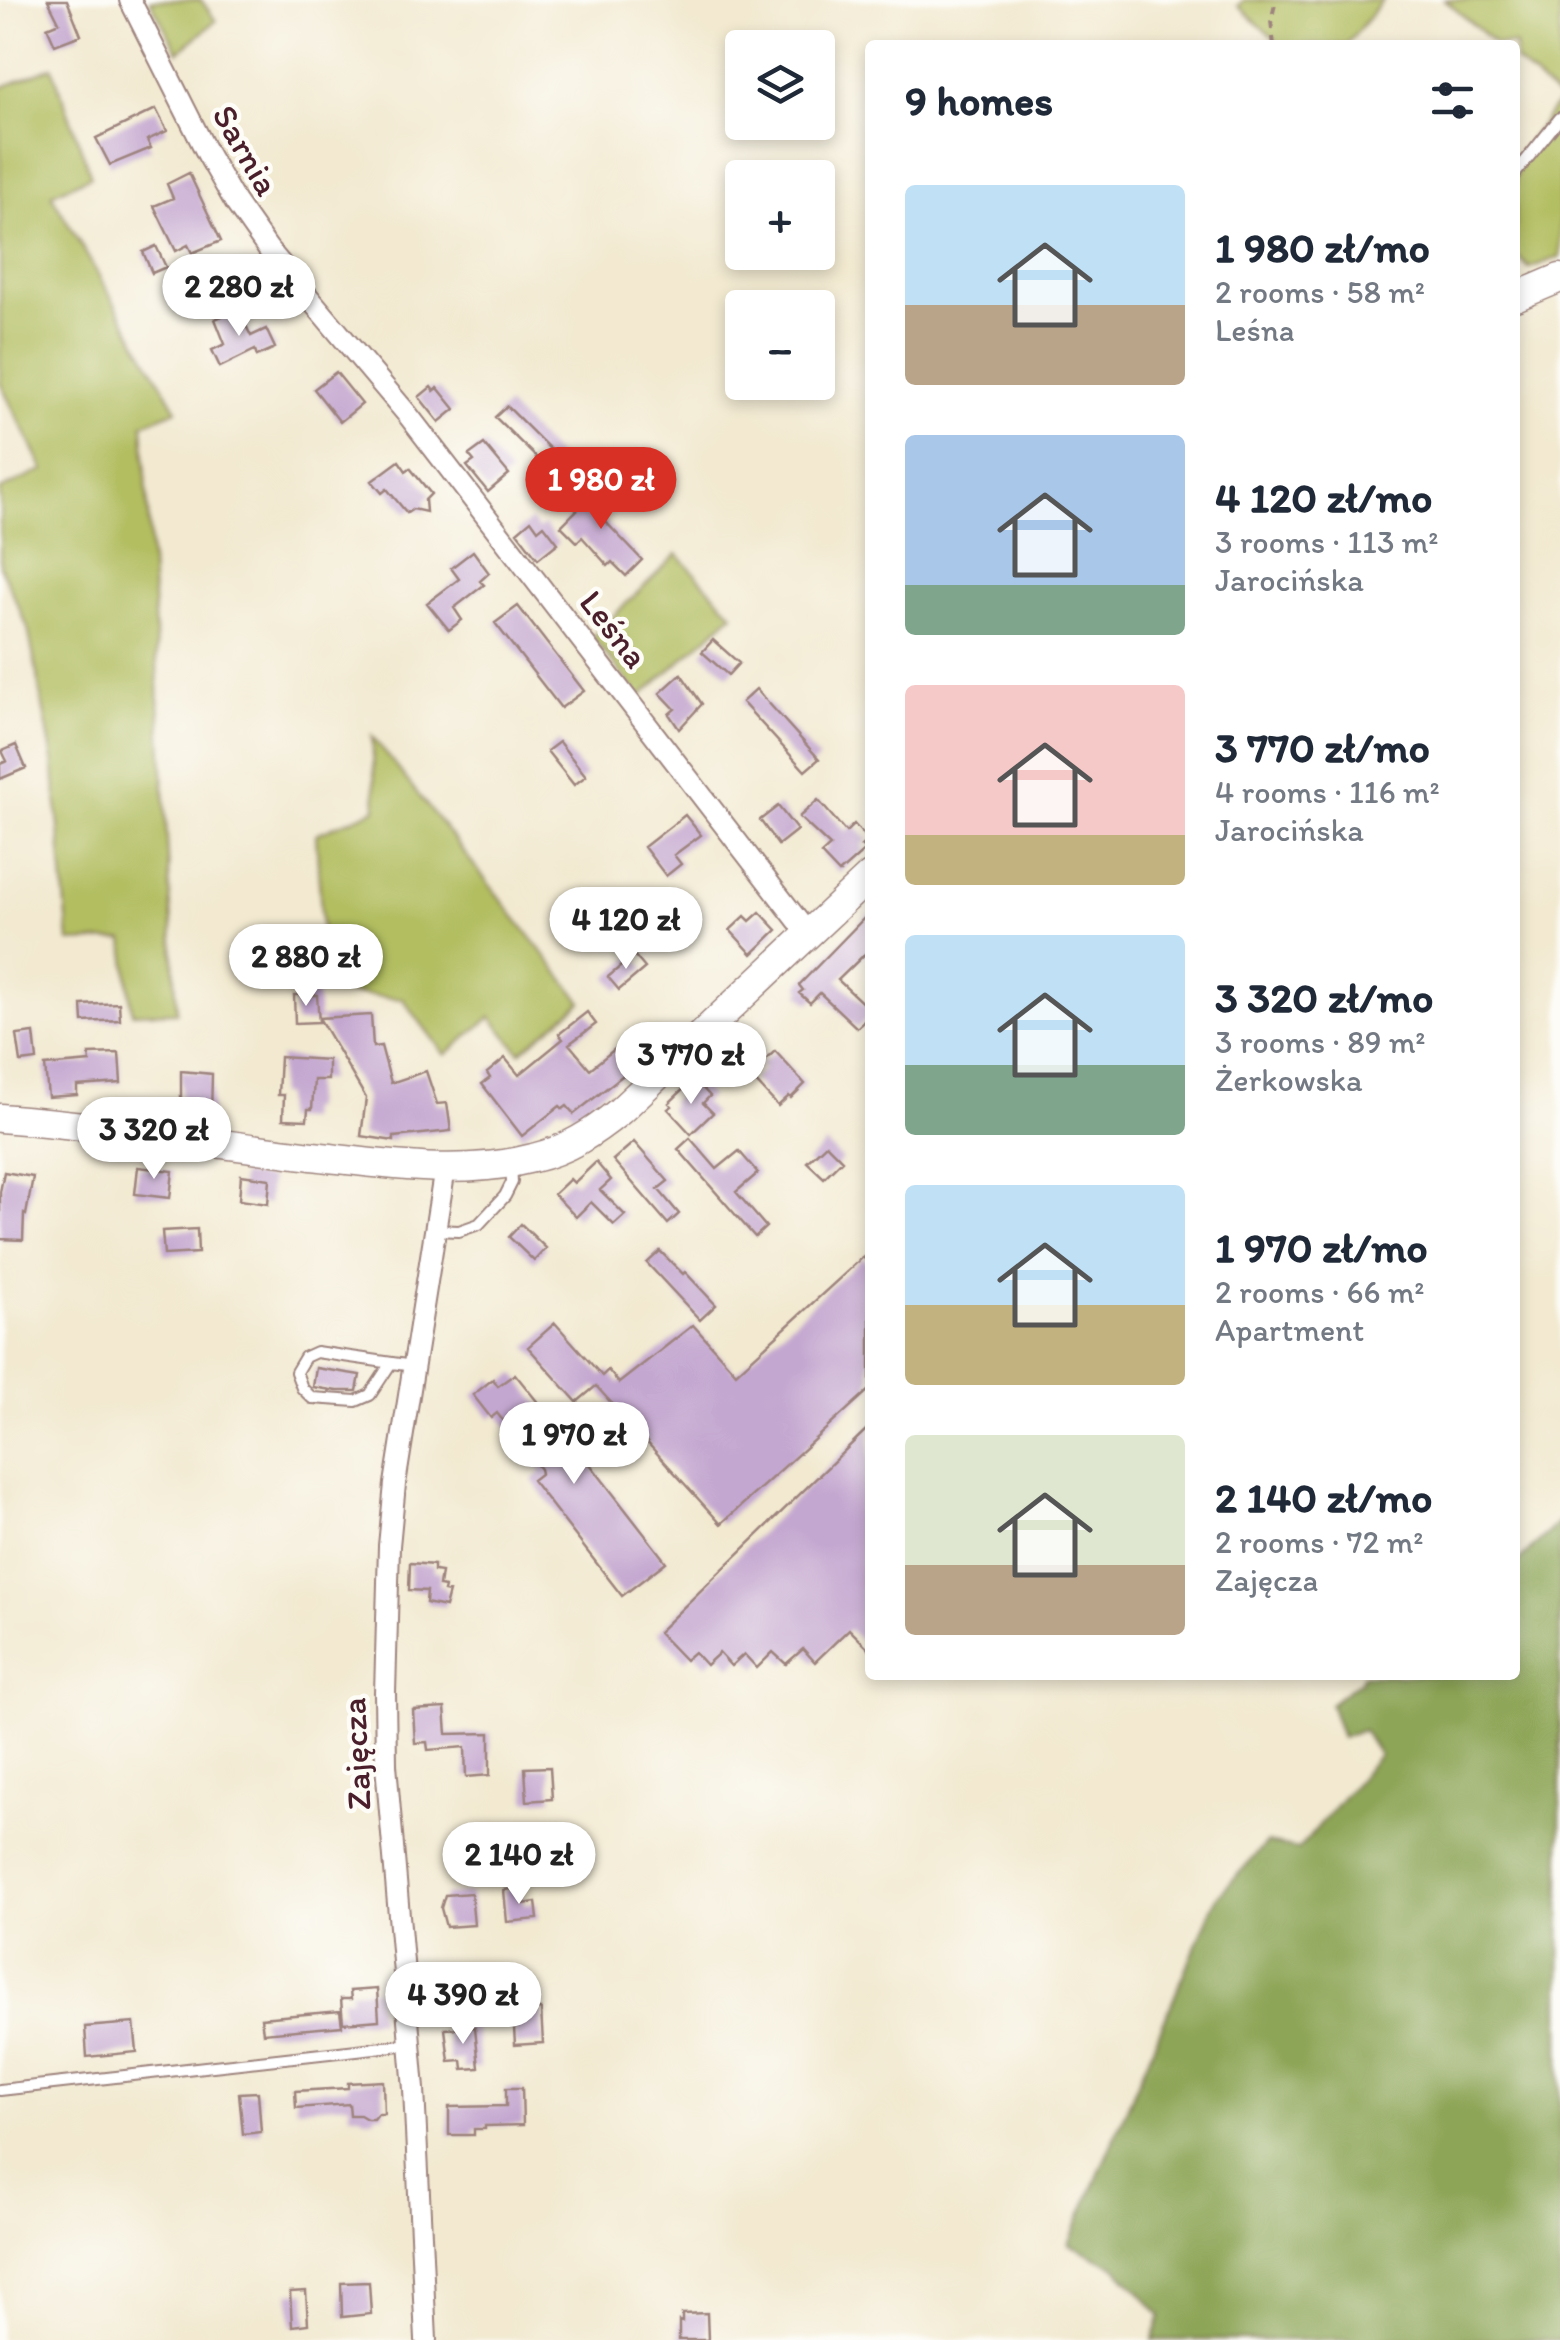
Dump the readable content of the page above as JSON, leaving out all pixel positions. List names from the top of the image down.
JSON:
{
  "streets": {
    "street": ["Sarnia", "Leśna", "Zajęcza"]
  },
  "crossings": [
    ["Sarnia", "Leśna"]
  ],
  "page": {
    "map_buttons": ["+", "−"],
    "heading": "9 homes",
    "list": [
      {
        "name": "1 980 zł/mo",
        "note": "2 rooms · 58 m² · Leśna"
      },
      {
        "name": "4 120 zł/mo",
        "note": "3 rooms · 113 m² · Jarocińska"
      },
      {
        "name": "3 770 zł/mo",
        "note": "4 rooms · 116 m² · Jarocińska"
      },
      {
        "name": "3 320 zł/mo",
        "note": "3 rooms · 89 m² · Żerkowska"
      },
      {
        "name": "1 970 zł/mo",
        "note": "2 rooms · 66 m² · Apartment"
      },
      {
        "name": "2 140 zł/mo",
        "note": "2 rooms · 72 m² · Zajęcza"
      }
    ],
    "price": [
      "2 280 zł",
      "1 980 zł",
      "4 120 zł",
      "2 880 zł",
      "3 770 zł",
      "3 320 zł",
      "1 970 zł",
      "2 140 zł",
      "4 390 zł"
    ]
  }
}
